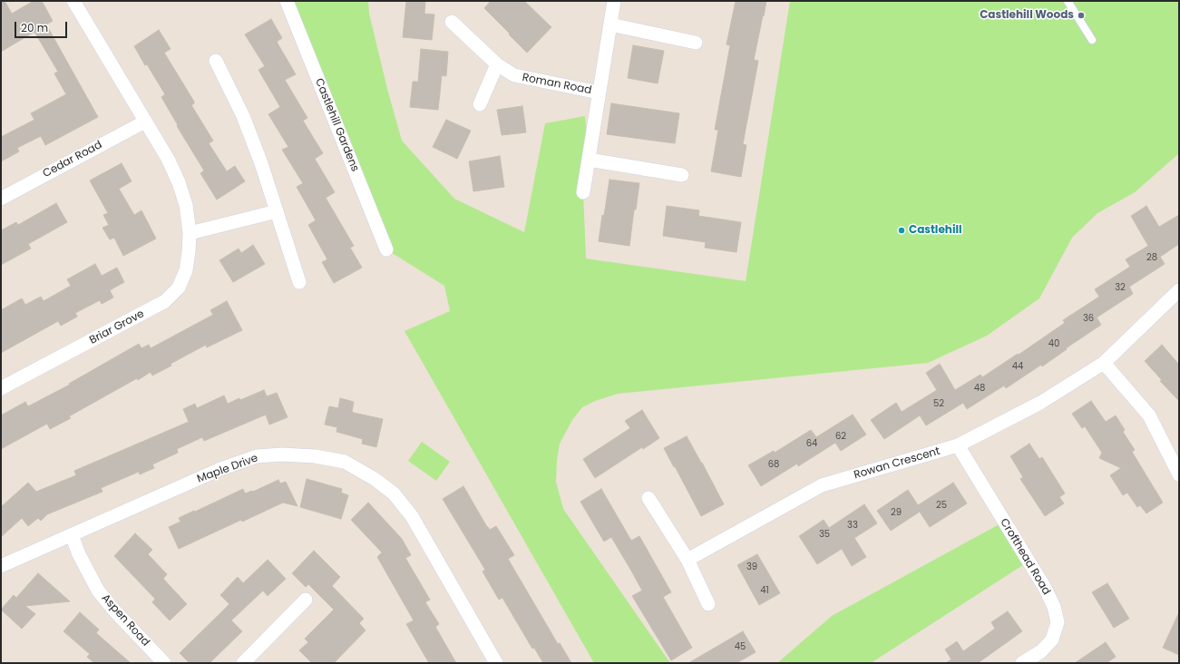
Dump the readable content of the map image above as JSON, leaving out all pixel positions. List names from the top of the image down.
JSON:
{
  "streets": {
    "street": [
      "Roman Road",
      "Castlehill Gardens",
      "Cedar Road",
      "Briar Grove",
      "Rowan Crescent",
      "Maple Drive",
      "Crofthead Road",
      "Aspen Road"
    ]
  },
  "crossings": [
    ["Cedar Road", "Briar Grove"],
    ["Rowan Crescent", "Crofthead Road"],
    ["Maple Drive", "Aspen Road"]
  ],
  "places": ["Castlehill Woods", "Castlehill"],
  "house_numbers": [
    "28",
    "32",
    "36",
    "40",
    "44",
    "48",
    "52",
    "62",
    "64",
    "68",
    "25",
    "29",
    "33",
    "35",
    "39",
    "41",
    "45"
  ],
  "scale_bar": "20 m"
}
